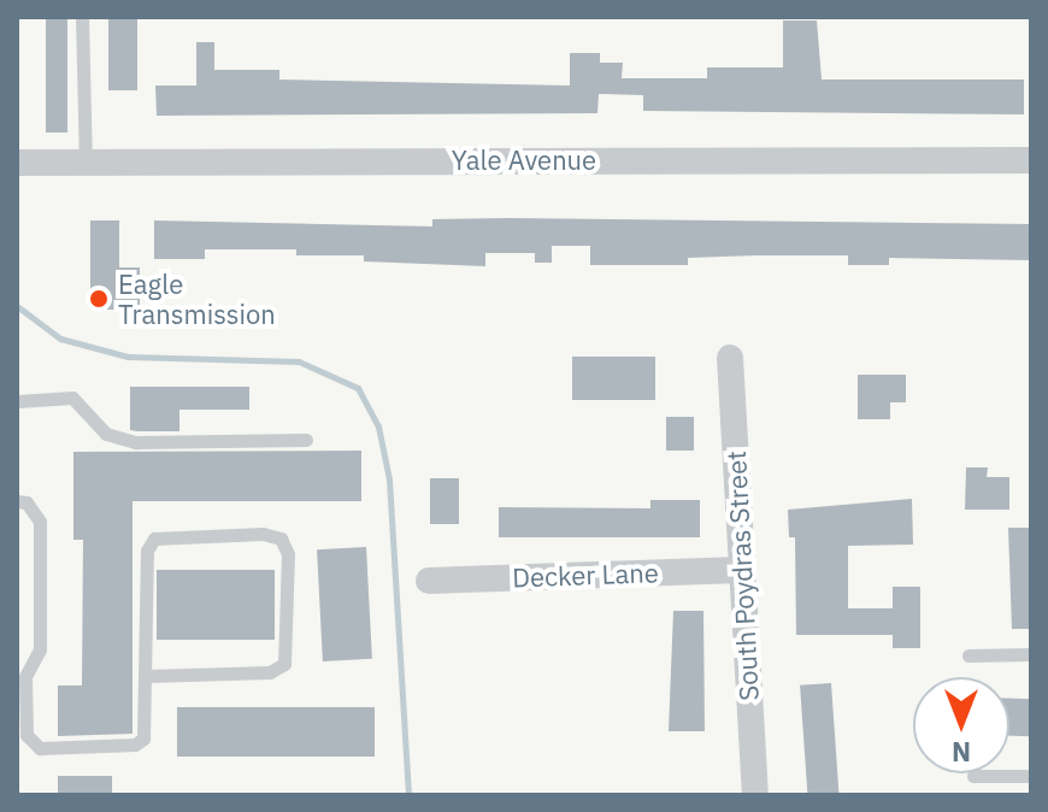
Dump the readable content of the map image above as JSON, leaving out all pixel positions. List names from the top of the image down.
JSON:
{
  "streets": {
    "street": ["Yale Avenue", "Decker Lane", "South Poydras Street"]
  },
  "crossings": [
    ["Decker Lane", "South Poydras Street"]
  ],
  "places": ["Eagle Transmission"],
  "north": "bottom"
}
